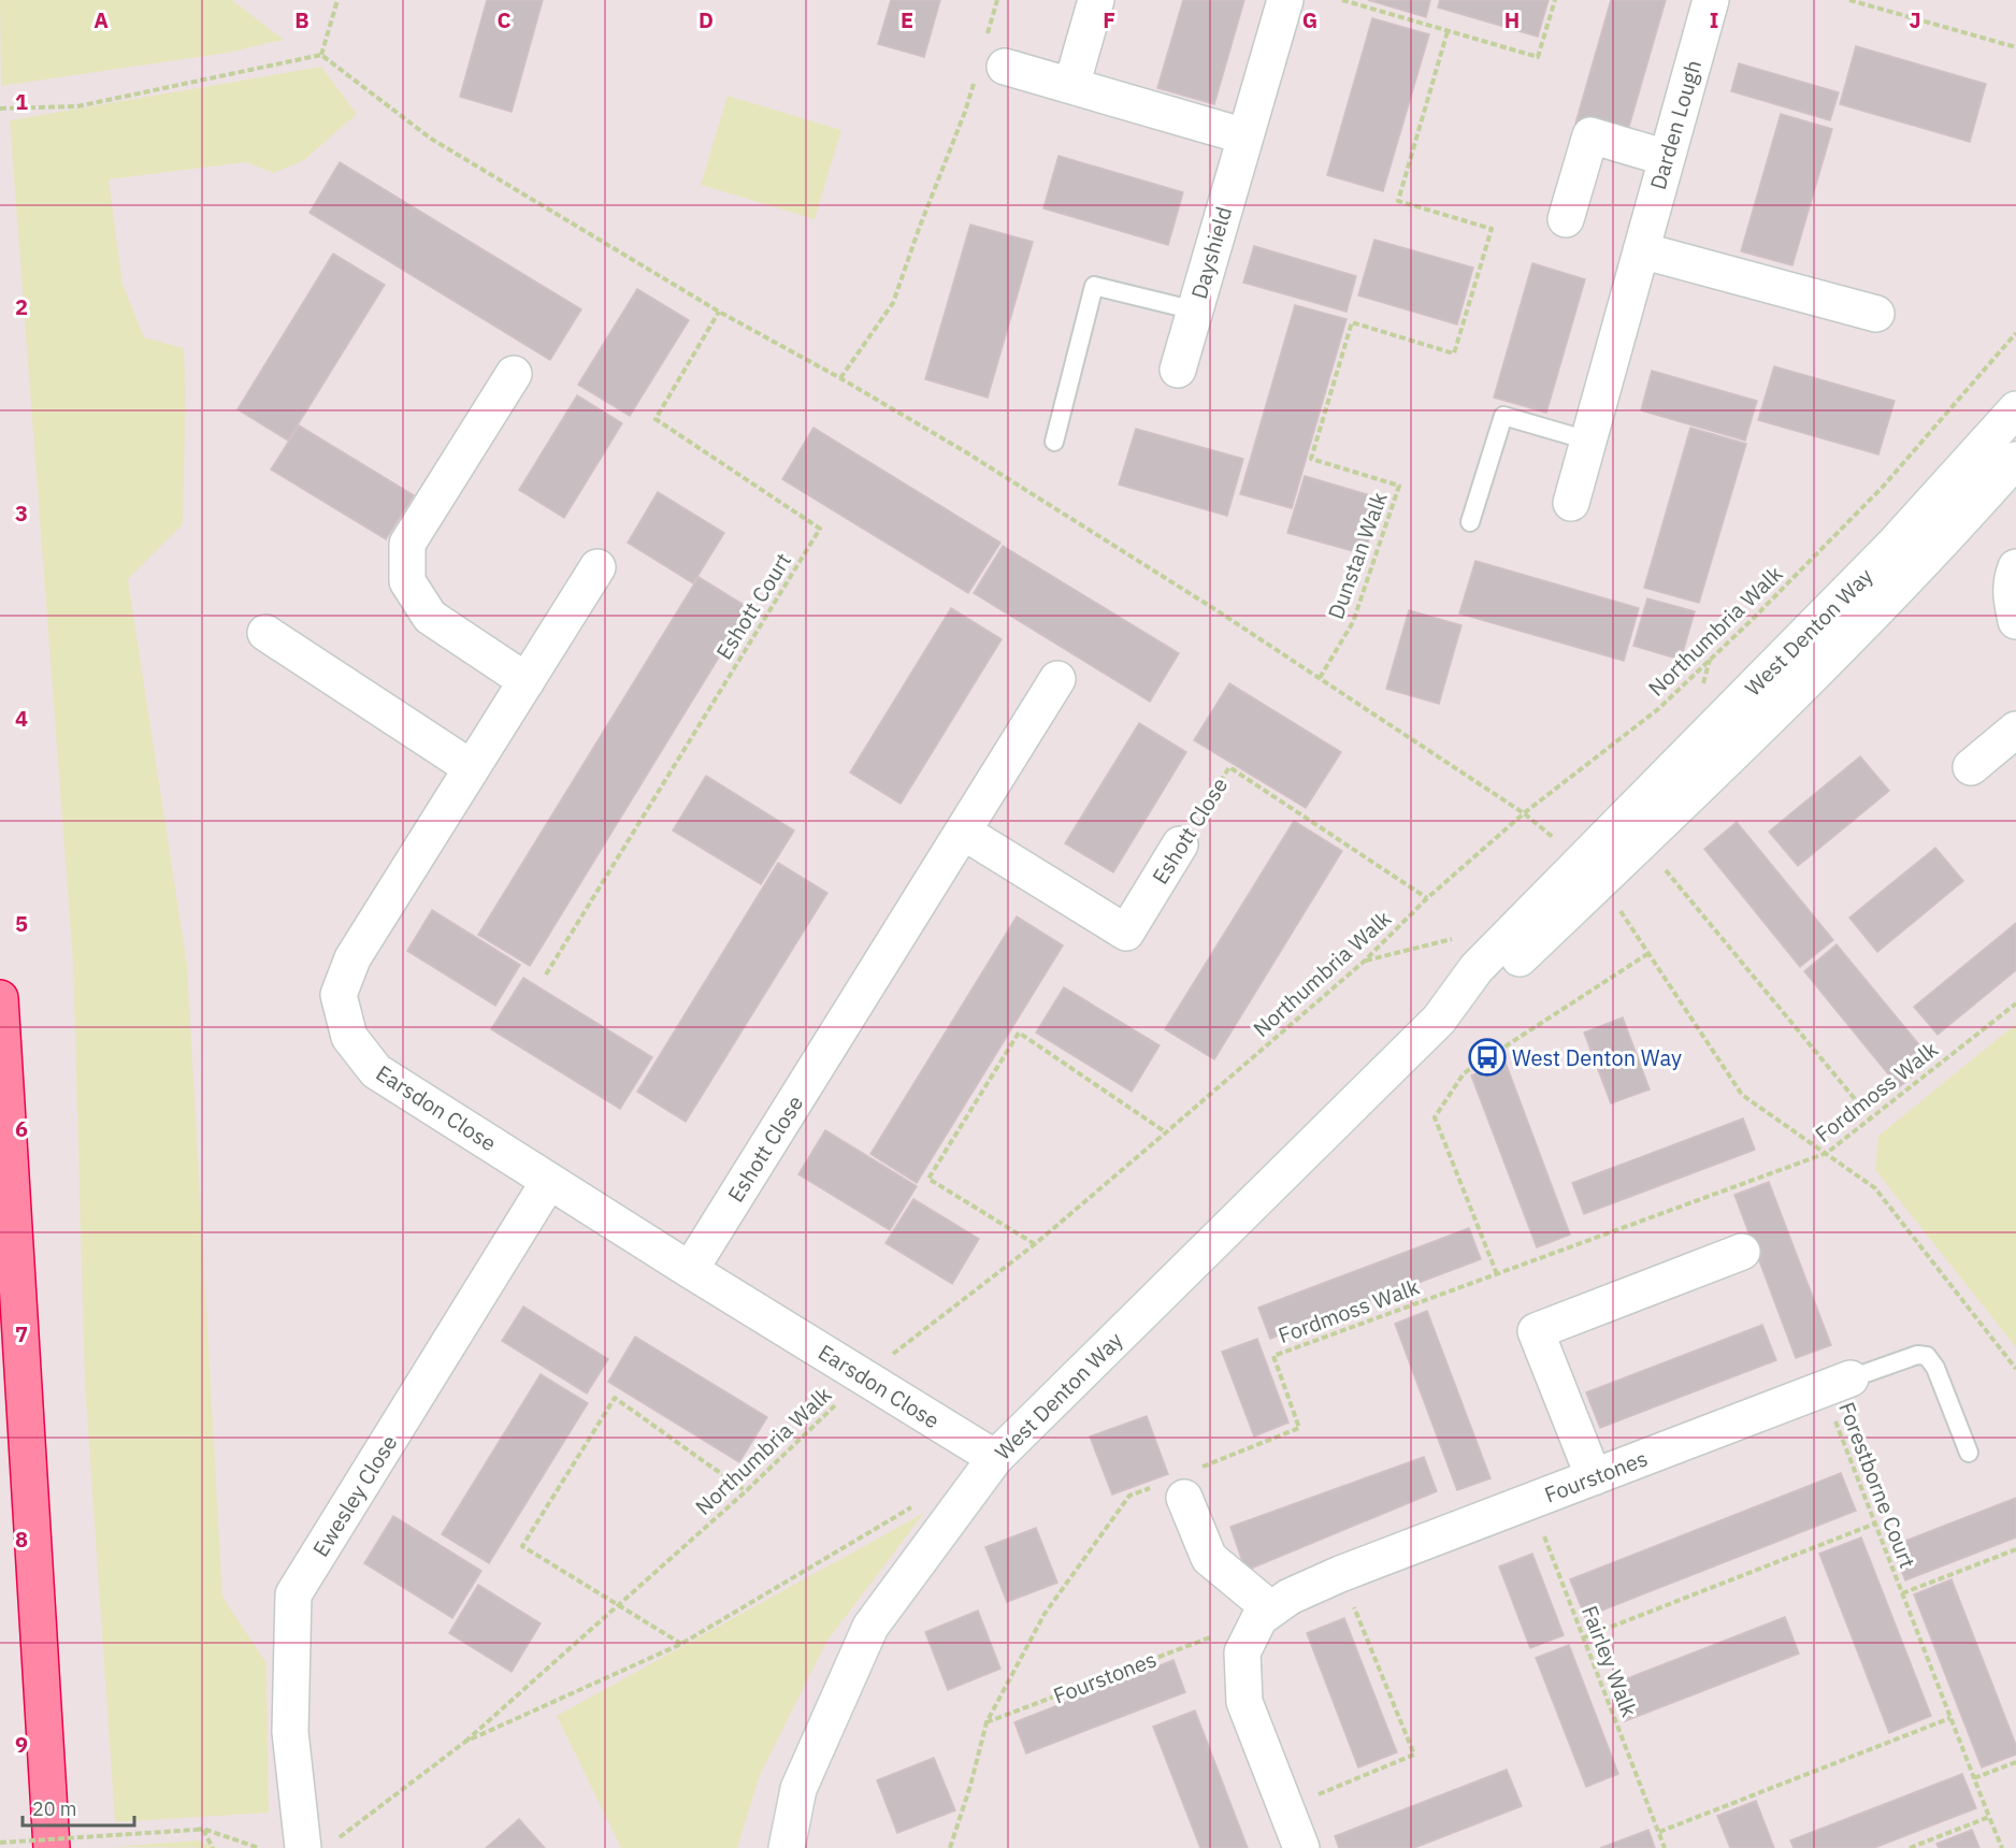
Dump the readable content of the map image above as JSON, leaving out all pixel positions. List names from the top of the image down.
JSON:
{
  "streets": {
    "street": [
      "Darden Lough",
      "Dayshield",
      "West Denton Way",
      "Eshott Close",
      "Earsdon Close",
      "Fourstones",
      "Ewesley Close"
    ],
    "path": [
      "Dunstan Walk",
      "Eshott Court",
      "Northumbria Walk",
      "Fordmoss Walk",
      "Forestborne Court",
      "Fairley Walk"
    ]
  },
  "crossings": [
    ["Northumbria Walk", "Eshott Close"],
    ["Northumbria Walk", "Earsdon Close"],
    ["West Denton Way", "Earsdon Close"],
    ["Eshott Close", "Earsdon Close"],
    ["Fordmoss Walk", "Fourstones"],
    ["Earsdon Close", "Ewesley Close"],
    ["Fourstones", "Forestborne Court"],
    ["Fourstones", "Fairley Walk"]
  ],
  "places": {
    "bus stop": ["West Denton Way"]
  },
  "scale_bar": "20 m",
  "grid": {
    "columns": [
      "A",
      "B",
      "C",
      "D",
      "E",
      "F",
      "G",
      "H",
      "I",
      "J"
    ],
    "rows": [
      "1",
      "2",
      "3",
      "4",
      "5",
      "6",
      "7",
      "8",
      "9"
    ]
  }
}
